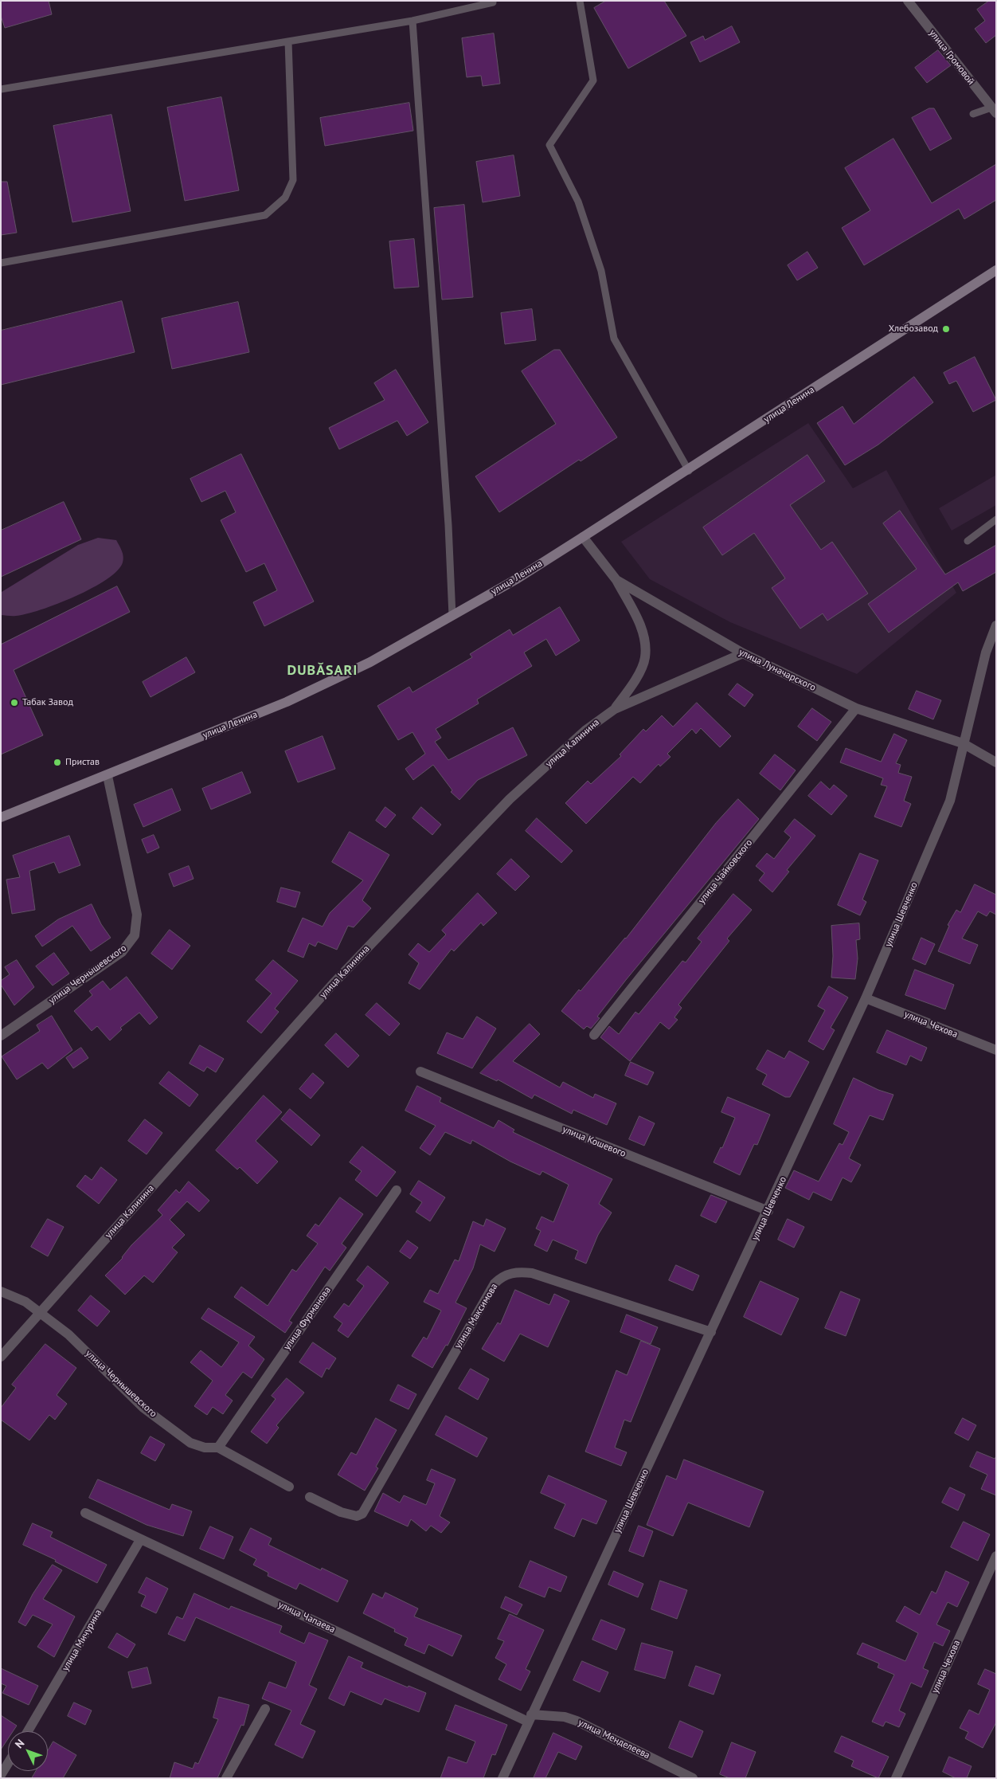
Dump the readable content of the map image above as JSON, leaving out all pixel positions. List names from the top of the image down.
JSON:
{
  "streets": {
    "street": [
      "улица Громовой",
      "улица Ленина",
      "улица Луначарского",
      "улица Калинина",
      "улица Чайковского",
      "улица Шевченко",
      "улица Чернышевского",
      "улица Чехова",
      "улица Кошевого",
      "улица Максимова",
      "улица Фурманова",
      "улица Чапаева",
      "улица Мичурина",
      "улица Менделеева"
    ]
  },
  "crossings": [
    ["улица Ленина", "улица Луначарского"],
    ["улица Ленина", "улица Чернышевского"],
    ["улица Луначарского", "улица Калинина"],
    ["улица Луначарского", "улица Чайковского"],
    ["улица Луначарского", "улица Шевченко"],
    ["улица Калинина", "улица Чернышевского"],
    ["улица Шевченко", "улица Чехова"],
    ["улица Шевченко", "улица Кошевого"],
    ["улица Шевченко", "улица Максимова"],
    ["улица Шевченко", "улица Чапаева"],
    ["улица Шевченко", "улица Менделеева"],
    ["улица Чернышевского", "улица Фурманова"],
    ["улица Чапаева", "улица Мичурина"],
    ["улица Чапаева", "улица Менделеева"]
  ],
  "districts": ["DUBĂSARI"],
  "places": ["Хлебозавод", "Табак Завод", "Пристав"],
  "north": "top left"
}
